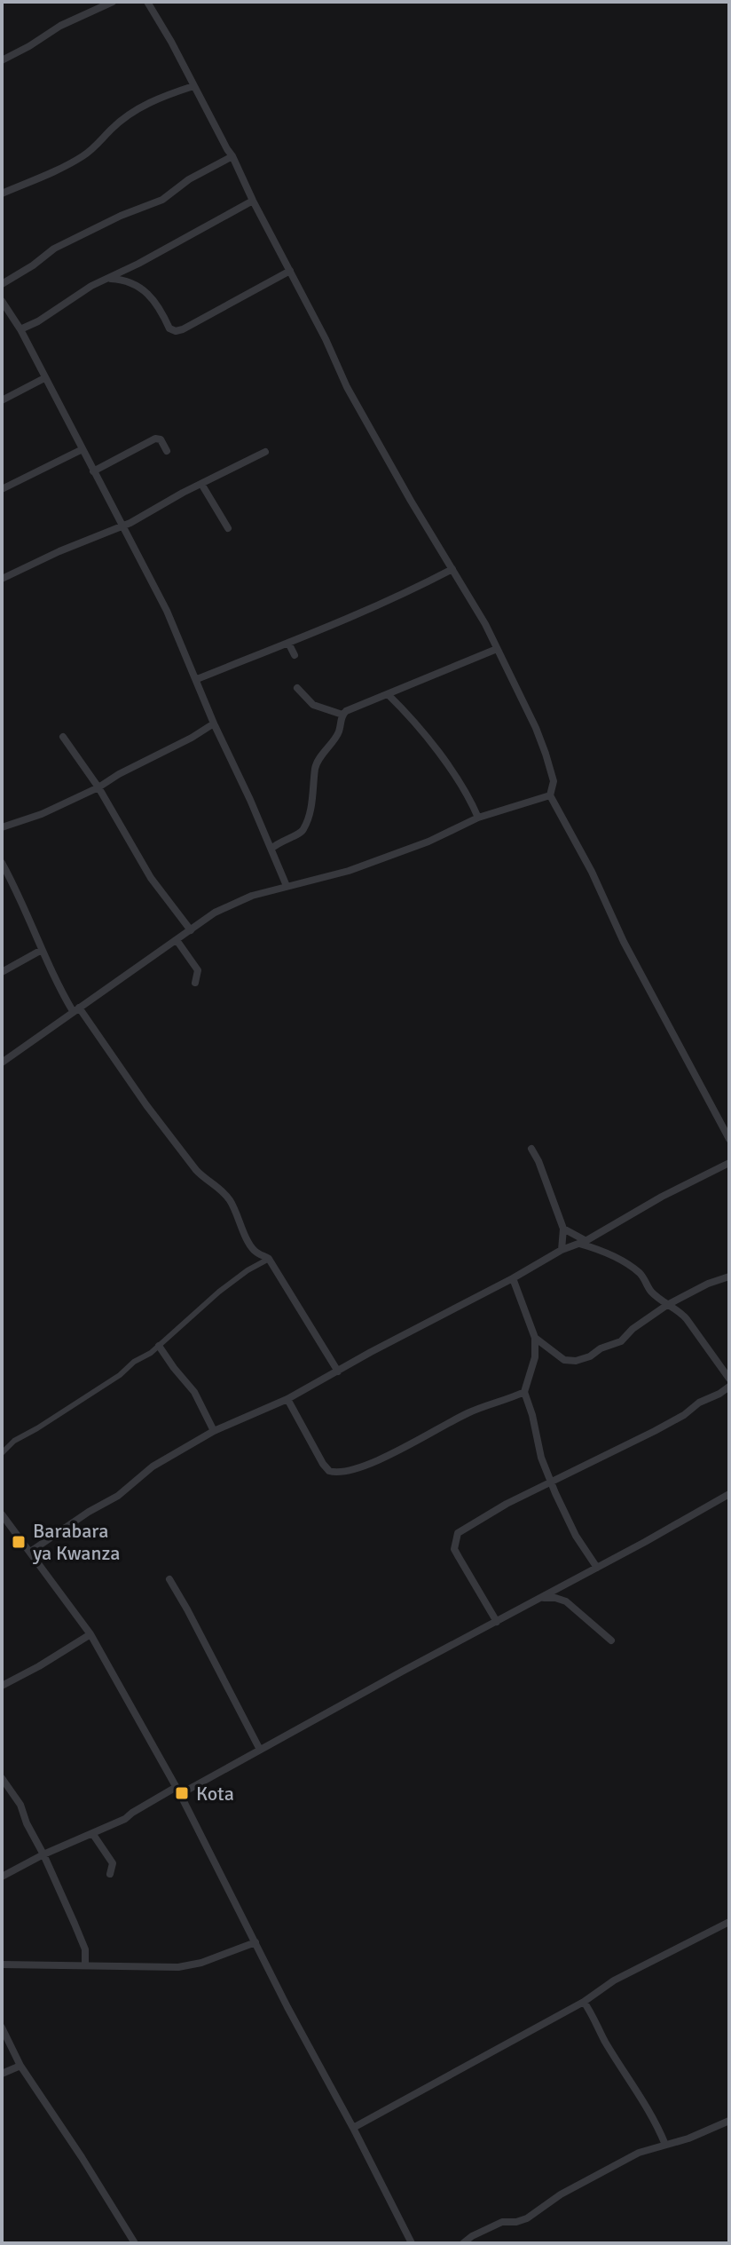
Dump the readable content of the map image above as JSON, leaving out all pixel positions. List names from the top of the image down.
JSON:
{
  "places": {
    "transit": ["Barabara ya Kwanza", "Kota"]
  }
}
